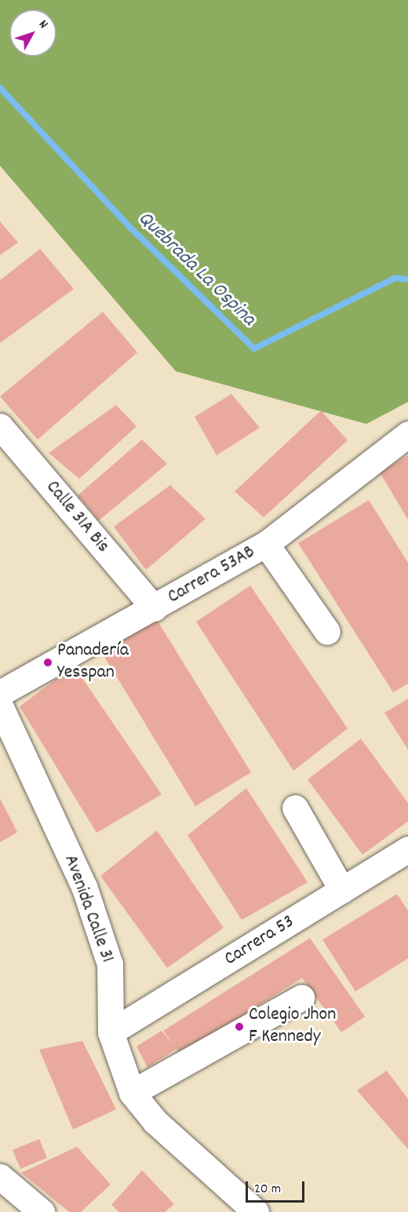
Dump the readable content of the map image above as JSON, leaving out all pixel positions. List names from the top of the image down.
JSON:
{
  "streets": {
    "street": [
      "Calle 31A Bis",
      "Carrera 53AB",
      "Avenida Calle 31",
      "Carrera 53"
    ]
  },
  "crossings": [
    ["Calle 31A Bis", "Carrera 53AB"],
    ["Avenida Calle 31", "Carrera 53"]
  ],
  "water": ["Quebrada La Ospina"],
  "places": ["Panadería Yesspan", "Colegio Jhon F Kennedy"],
  "scale_bar": "20 m",
  "north": "top right"
}
